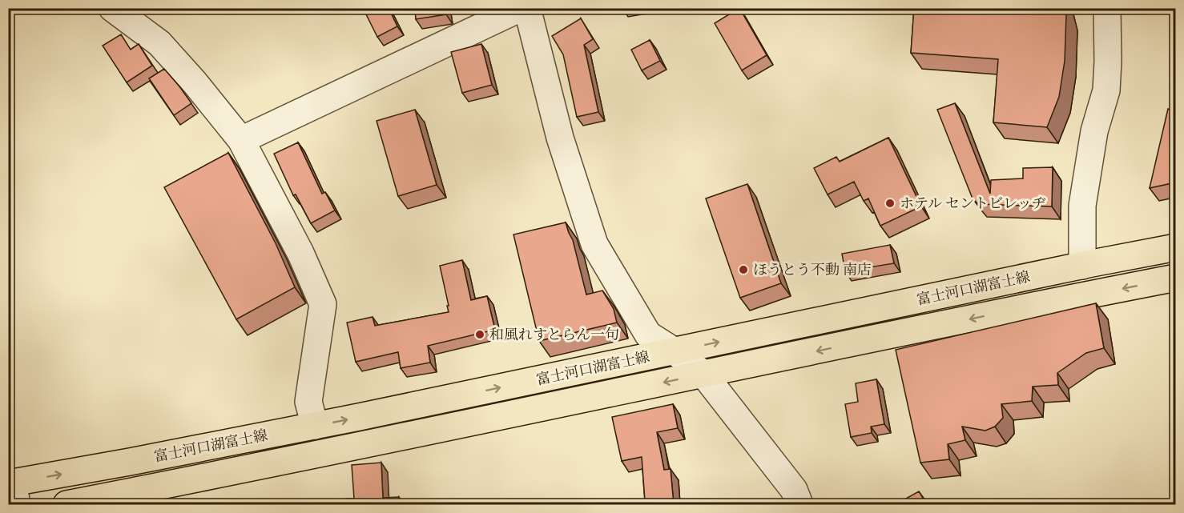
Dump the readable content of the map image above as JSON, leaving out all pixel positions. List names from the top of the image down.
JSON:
{
  "streets": {
    "main road": ["富士河口湖富士線"]
  },
  "places": ["ホテル セントビレッヂ", "ほうとう不動 南店", "和風れすとらん一句"]
}
